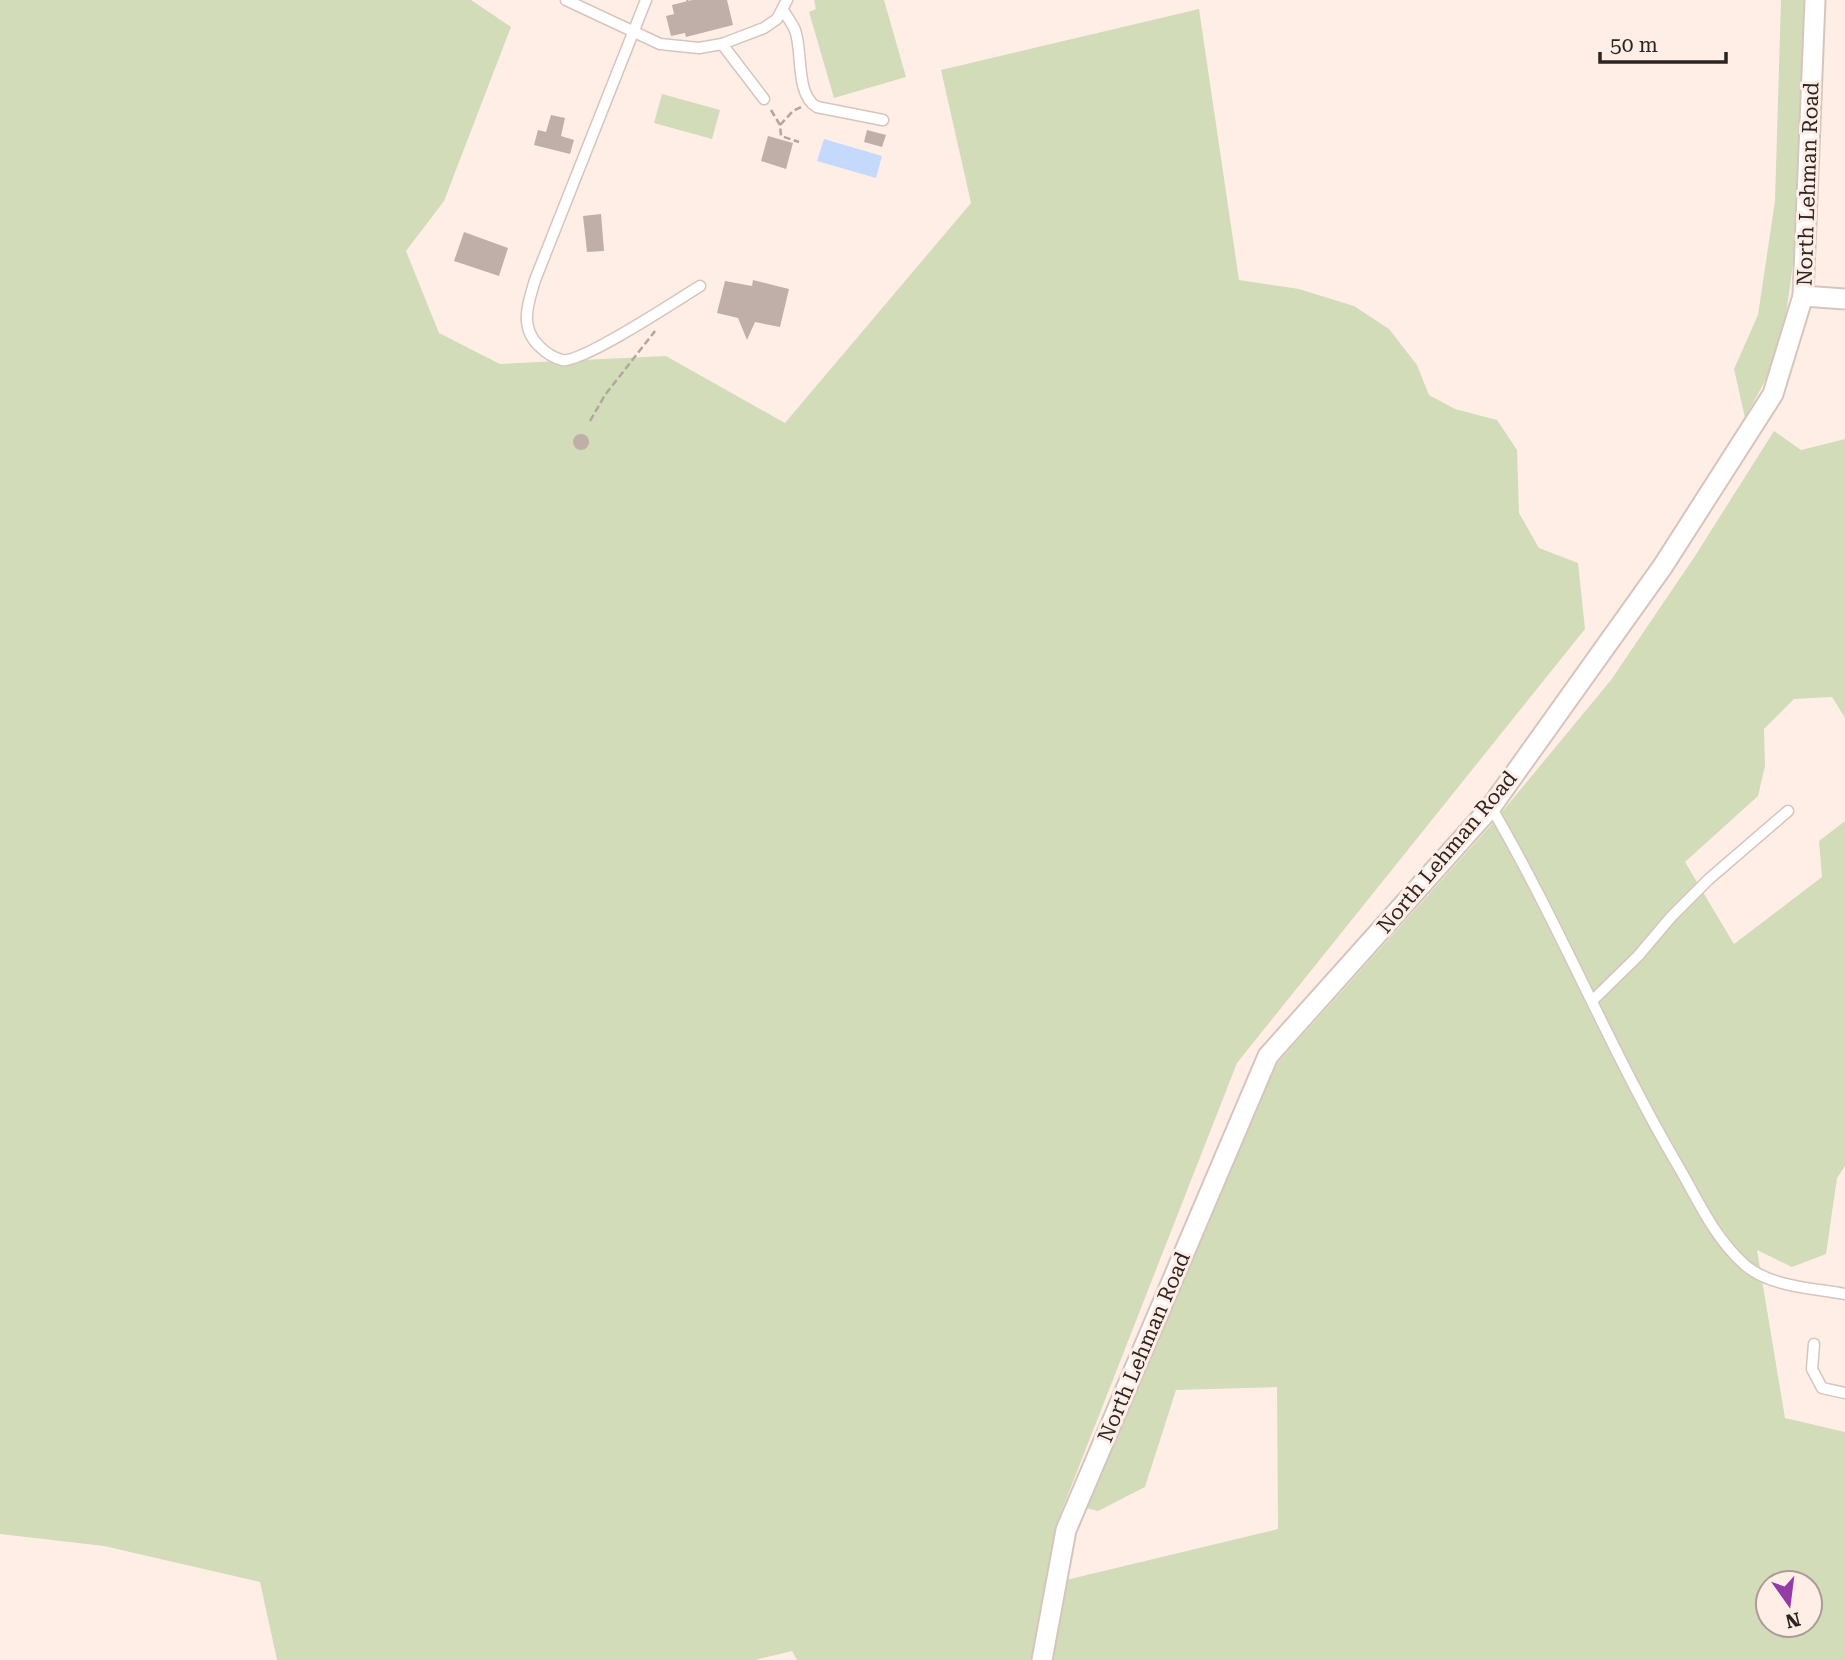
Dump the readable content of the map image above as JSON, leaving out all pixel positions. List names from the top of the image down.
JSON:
{
  "streets": {
    "street": ["North Lehman Road"]
  },
  "scale_bar": "50 m",
  "north": "bottom"
}
